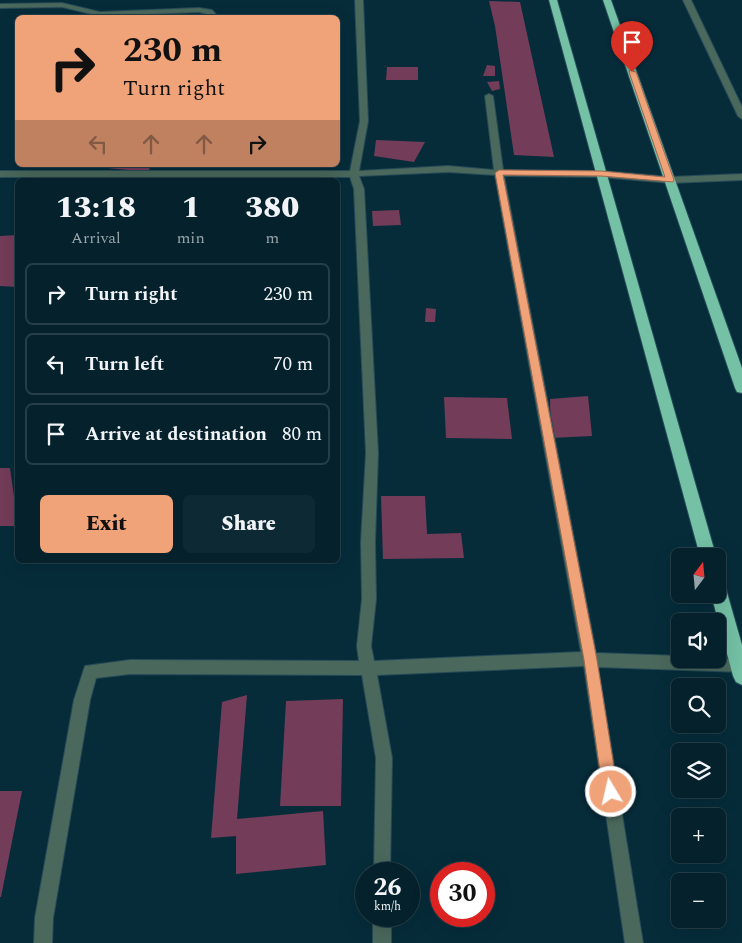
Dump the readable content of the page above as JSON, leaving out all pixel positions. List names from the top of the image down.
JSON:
{
  "north": "top",
  "page": {
    "turn": ["230 m", "Turn right"],
    "eta": [
      "13:18",
      "Arrival",
      "1",
      "min",
      "380",
      "m"
    ],
    "list": [
      {
        "name": "Turn right",
        "value": "230 m"
      },
      {
        "name": "Turn left",
        "value": "70 m"
      },
      {
        "name": "Arrive at destination",
        "value": "80 m"
      }
    ],
    "buttons": ["Exit", "Share"],
    "map_buttons": ["+", "−"],
    "speed": "26 km/h",
    "limit": "30"
  }
}
